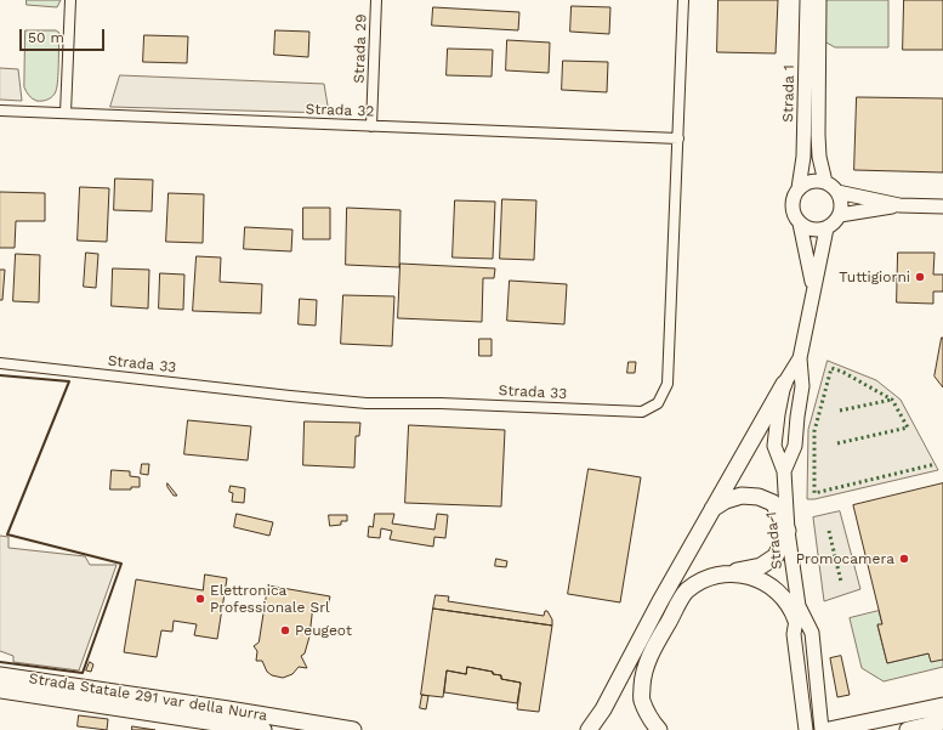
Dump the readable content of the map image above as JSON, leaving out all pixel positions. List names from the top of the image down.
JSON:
{
  "streets": {
    "main road": ["Strada Statale 291 var della Nurra"],
    "street": [
      "Strada 29",
      "Strada 1",
      "Strada 32",
      "Strada 33"
    ]
  },
  "crossings": [
    ["Strada 29", "Strada 32"],
    ["Strada 32", "Strada 33"]
  ],
  "places": [
    "Tuttigiorni",
    "Promocamera",
    "Elettronica Professionale Srl",
    "Peugeot"
  ],
  "scale_bar": "50 m"
}
